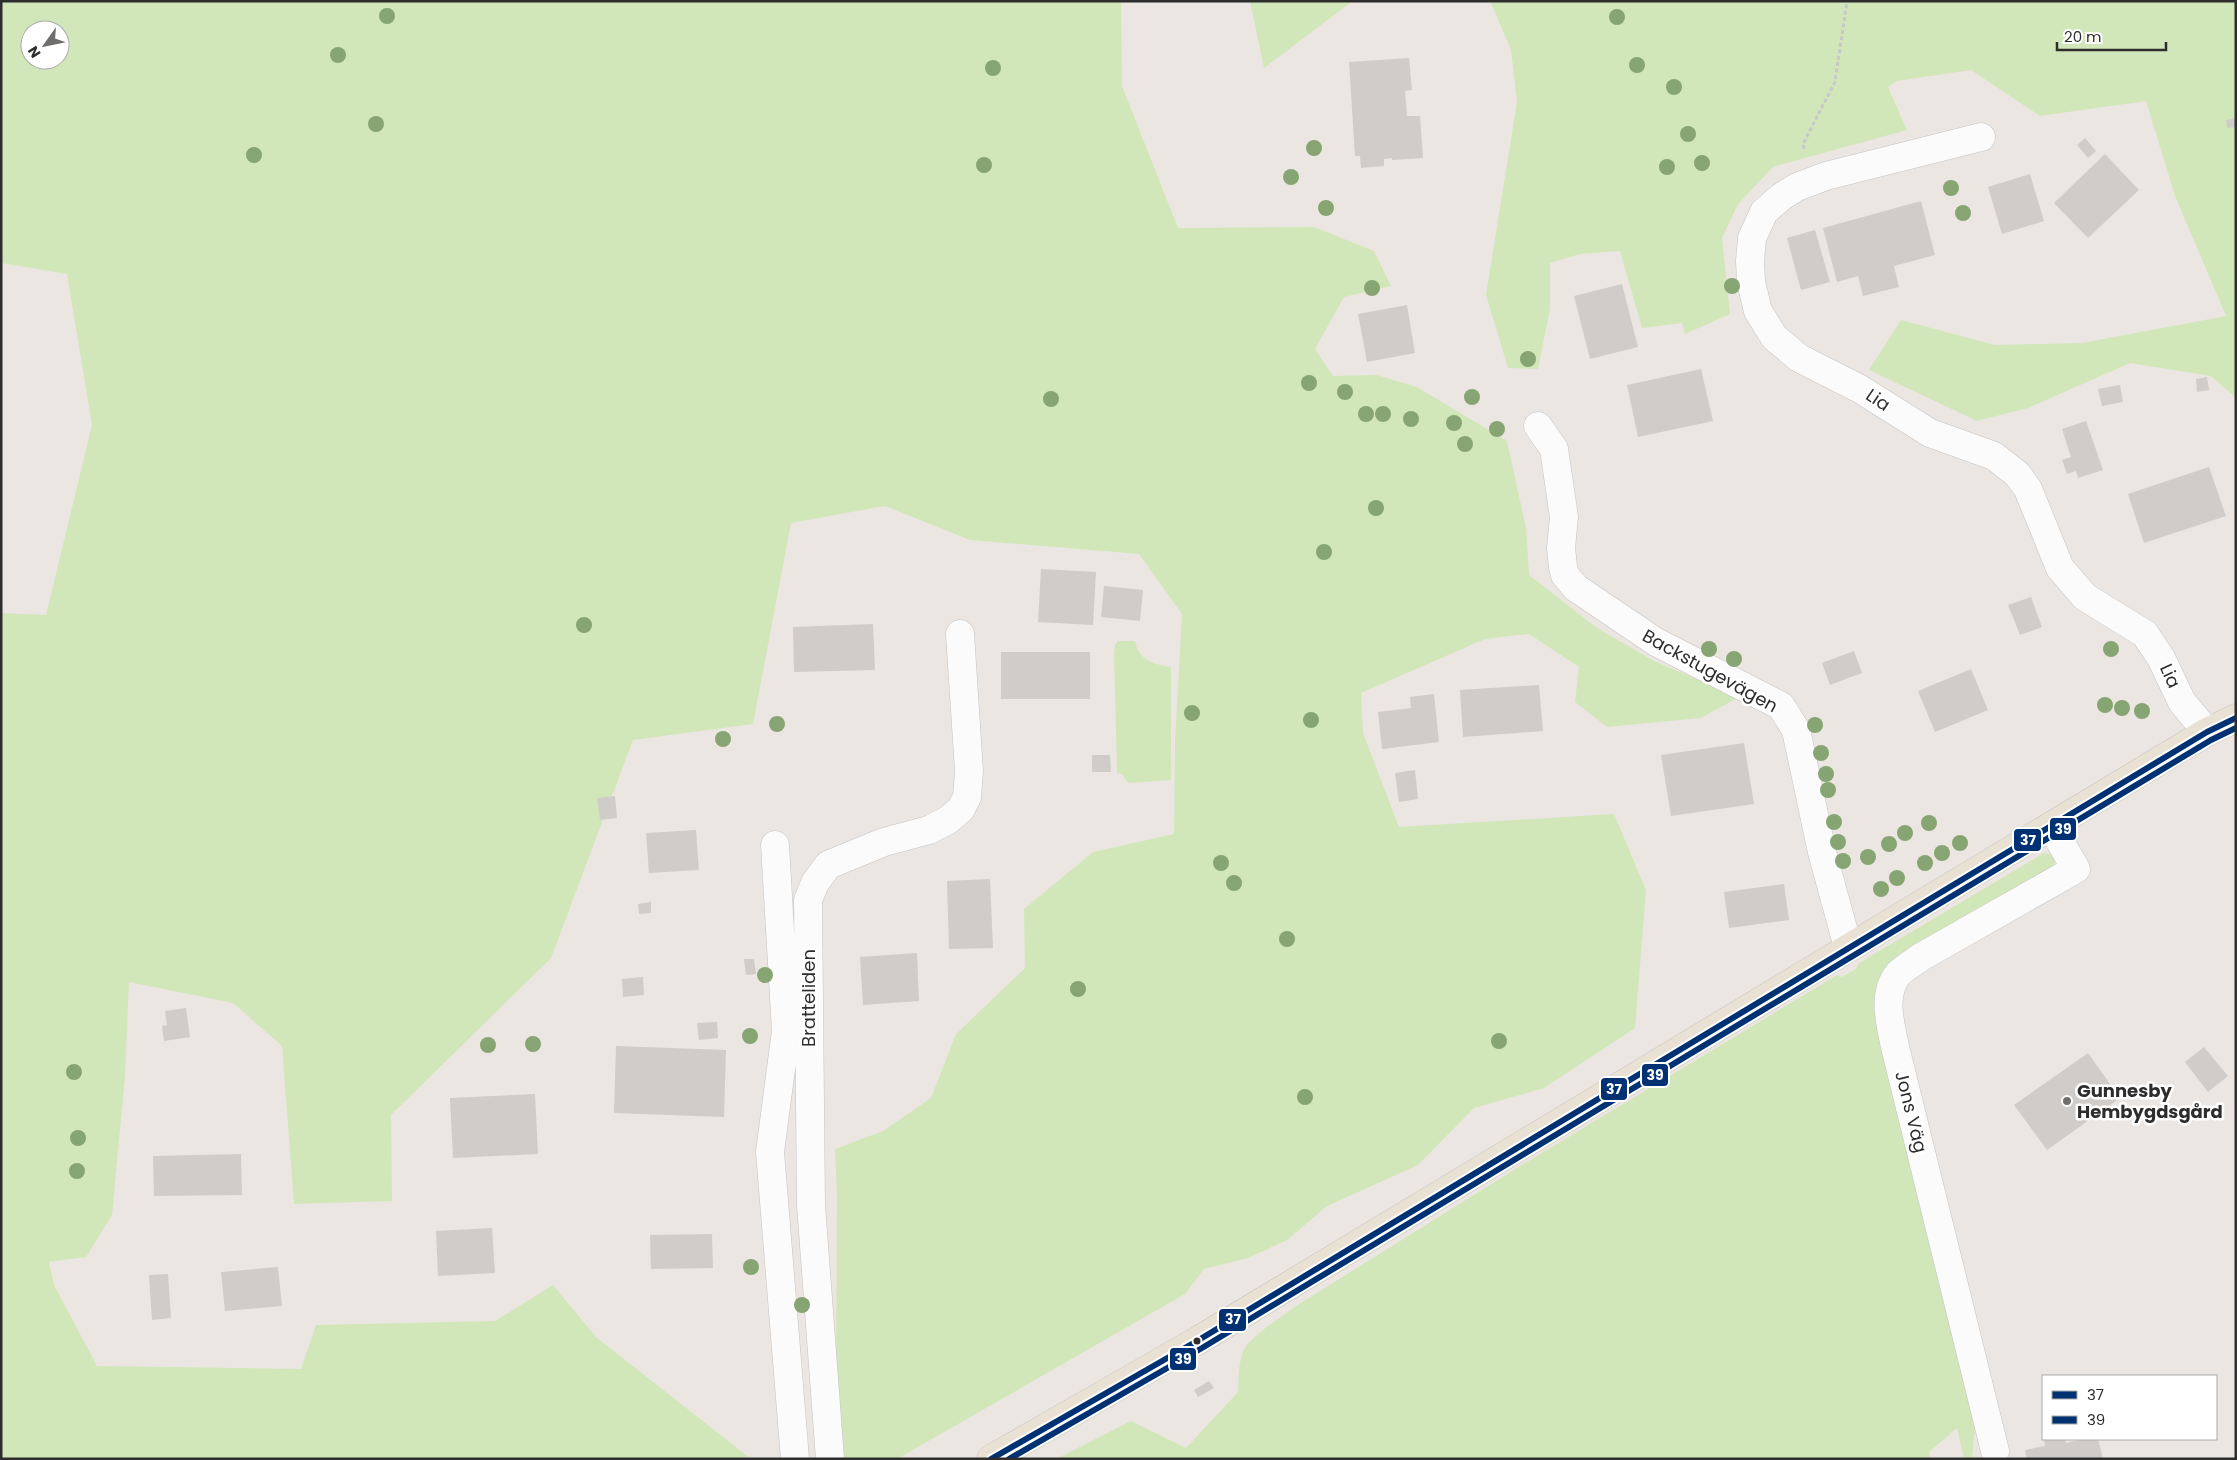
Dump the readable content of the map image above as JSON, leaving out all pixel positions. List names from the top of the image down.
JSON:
{
  "streets": {
    "street": [
      "Lia",
      "Backstugevägen",
      "Bratteliden",
      "Jons Väg"
    ]
  },
  "places": ["Gunnesby Hembygdsgård"],
  "lines": ["transit line 37", "transit line 39"],
  "legend": ["37", "39"],
  "scale_bar": "20 m",
  "north": "bottom left"
}
